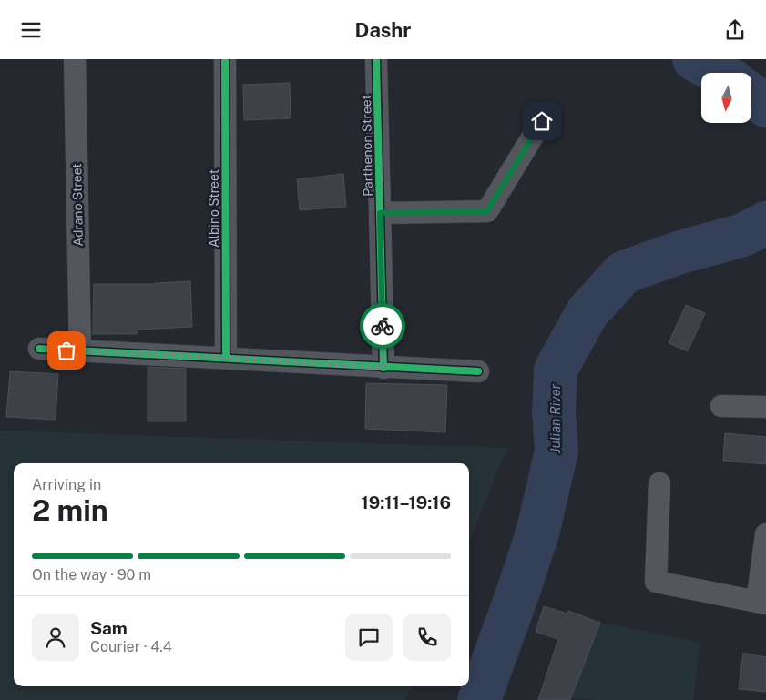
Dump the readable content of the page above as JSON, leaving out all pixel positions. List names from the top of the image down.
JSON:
{
  "streets": {
    "street": ["Parthenon Street", "Adrano Street", "Albino Street"]
  },
  "water": ["Julian River"],
  "north": "bottom",
  "page": {
    "header": "Dashr",
    "heading": ["2 min", "Arriving in", "19:11–19:16"],
    "panel": ["Sam", "Courier · 4.4"],
    "bar": "On the way · 90 m"
  }
}
